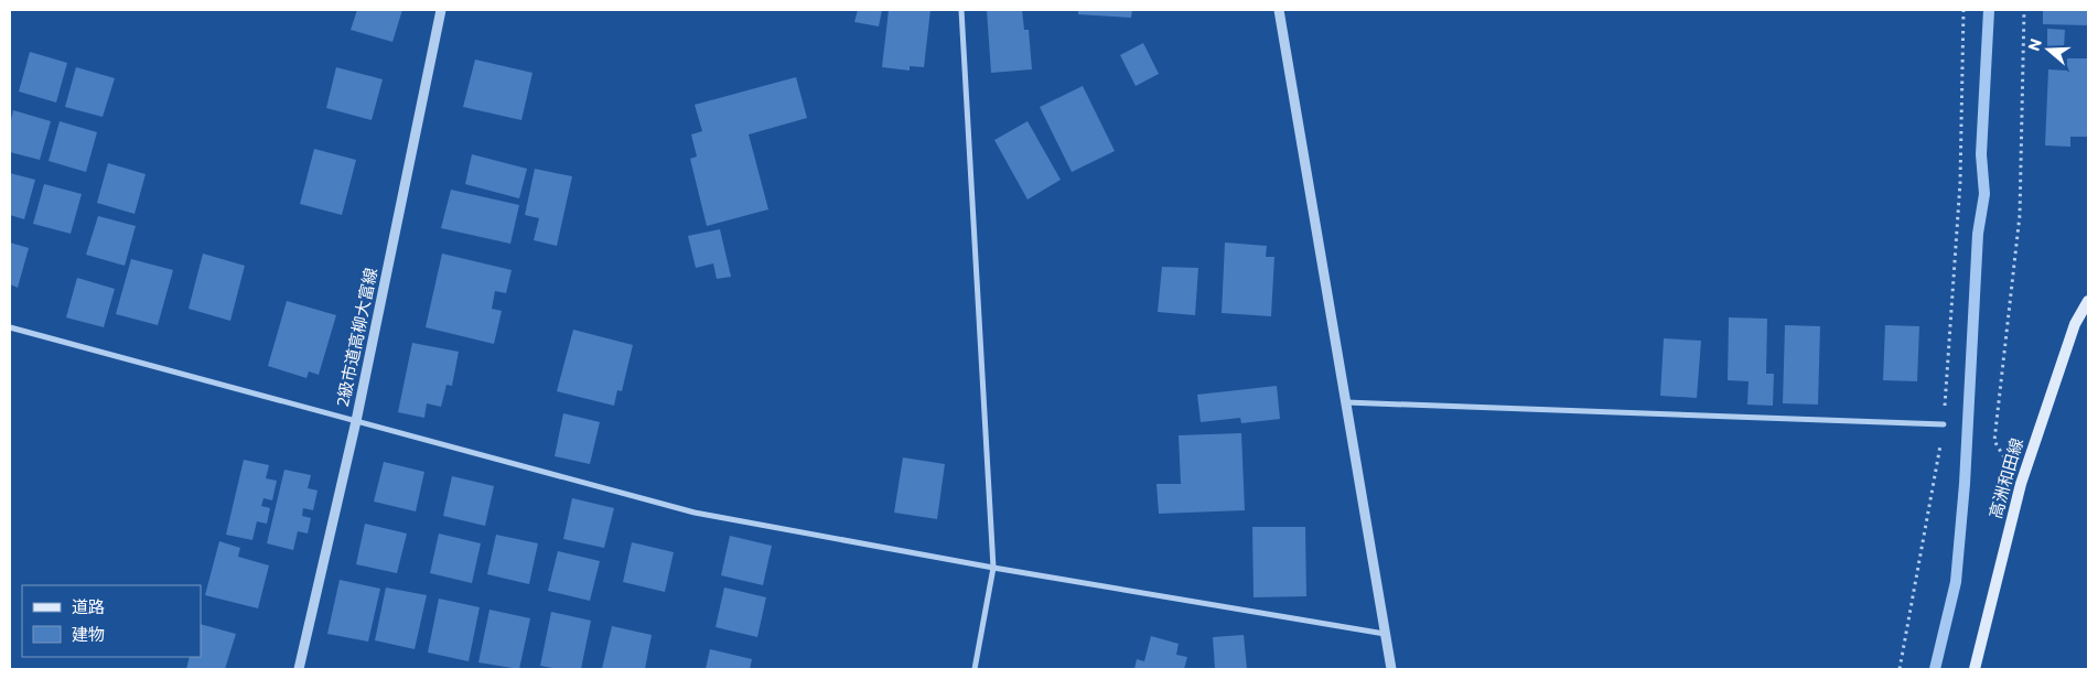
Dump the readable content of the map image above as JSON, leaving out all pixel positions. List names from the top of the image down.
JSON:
{
  "streets": {
    "main road": ["高洲和田線"],
    "street": ["2級市道高柳大富線"]
  },
  "legend": ["道路", "建物"],
  "north": "left"
}
